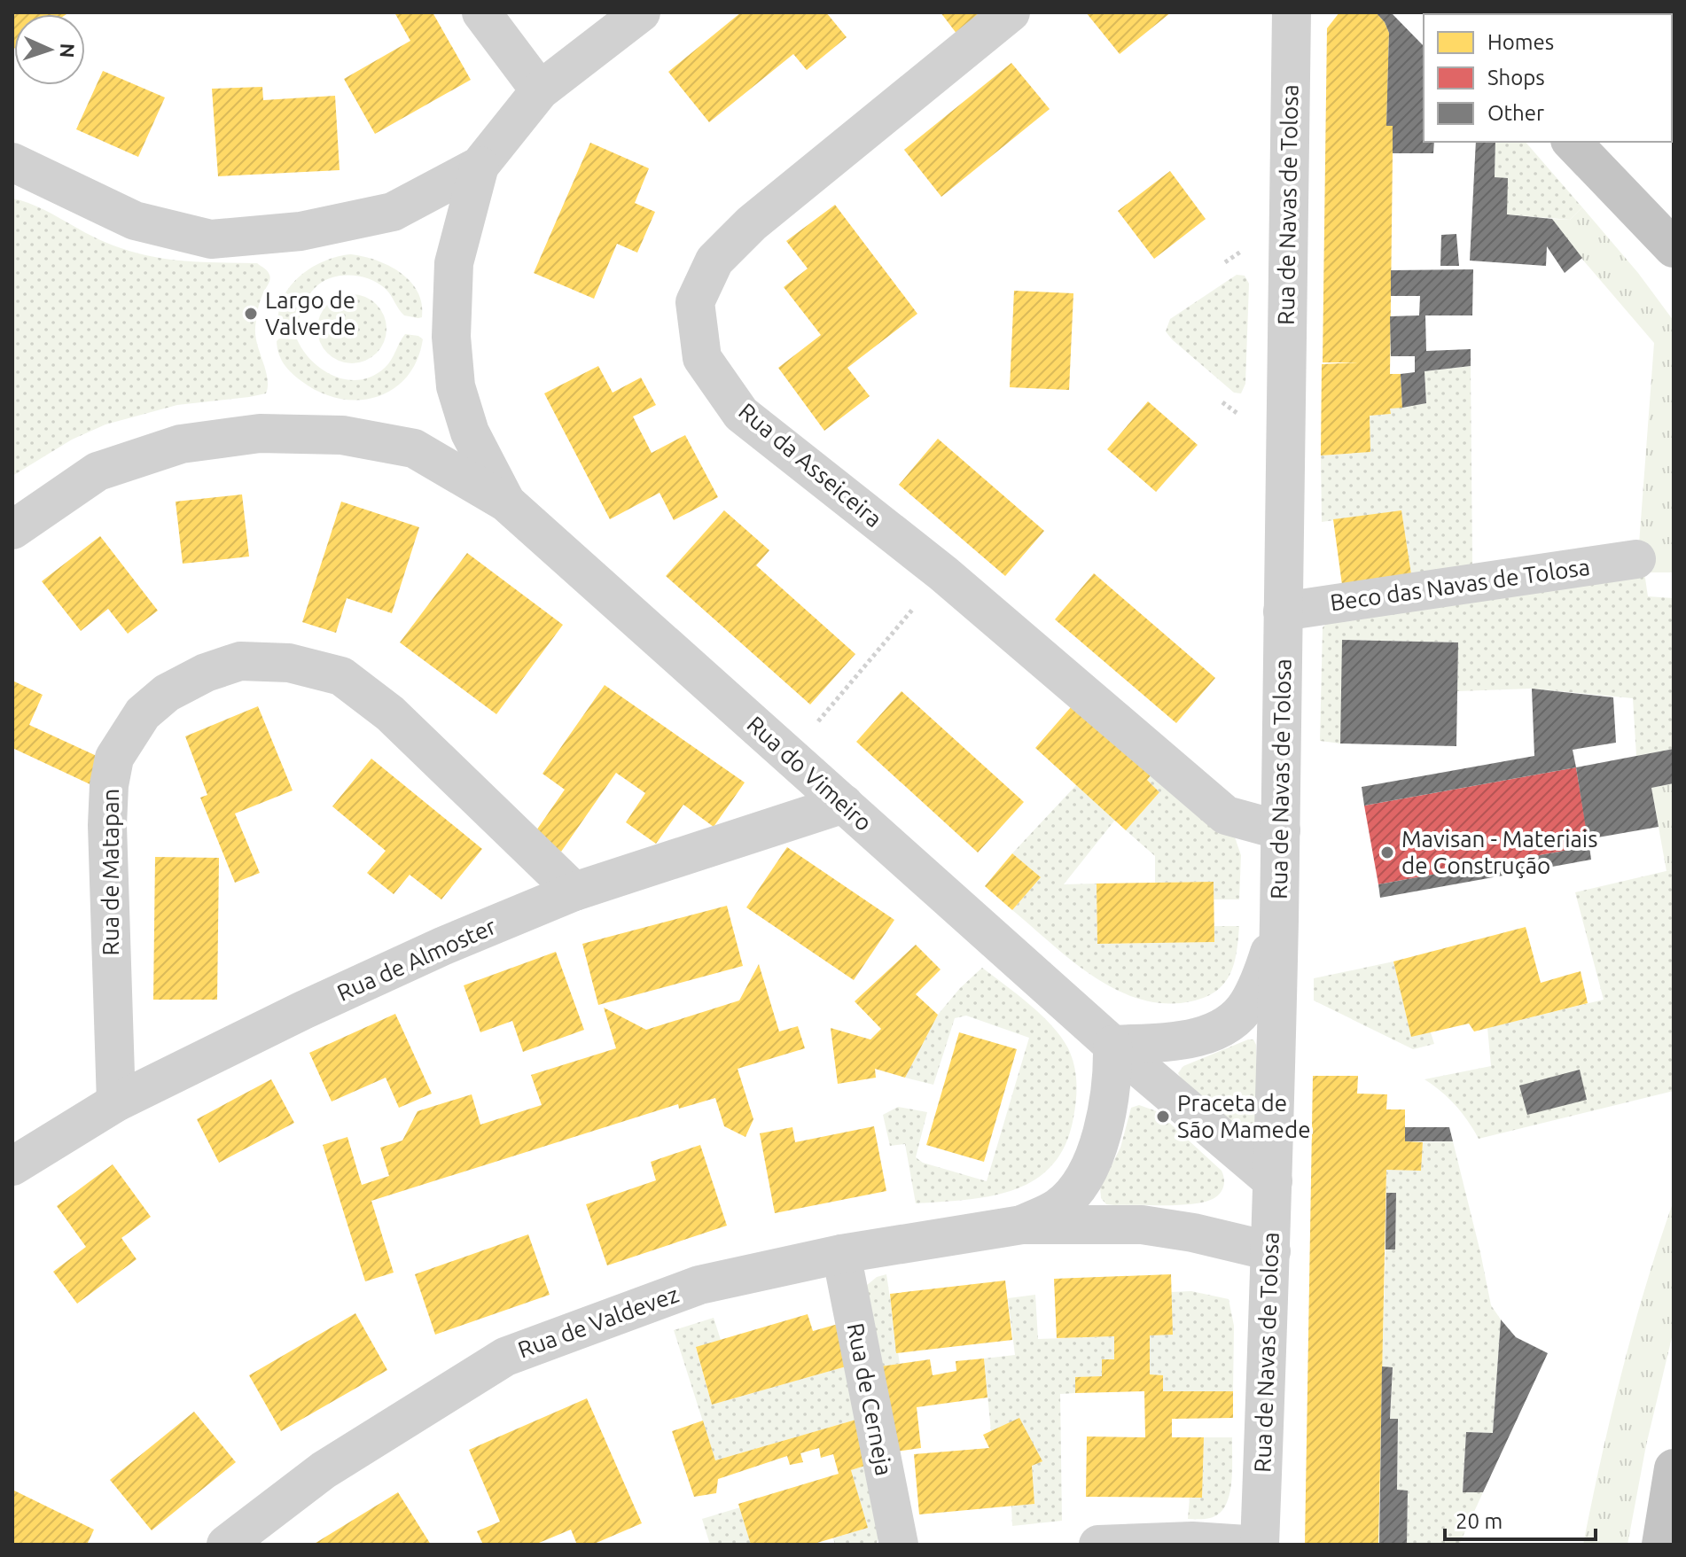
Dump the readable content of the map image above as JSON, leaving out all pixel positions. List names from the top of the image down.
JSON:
{
  "streets": {
    "street": [
      "Rua de Navas de Tolosa",
      "Rua da Asseiceira",
      "Beco das Navas de Tolosa",
      "Rua do Vimeiro",
      "Rua de Matapan",
      "Rua de Almoster",
      "Rua de Valdevez",
      "Rua de Cerneja"
    ]
  },
  "crossings": [
    ["Rua de Navas de Tolosa", "Rua da Asseiceira"],
    ["Rua de Navas de Tolosa", "Beco das Navas de Tolosa"],
    ["Rua do Vimeiro", "Rua de Almoster"],
    ["Rua de Matapan", "Rua de Almoster"],
    ["Rua de Valdevez", "Rua de Cerneja"]
  ],
  "places": ["Largo de Valverde", "Mavisan - Materiais de Construção", "Praceta de São Mamede"],
  "legend": ["Homes", "Shops", "Other"],
  "scale_bar": "20 m",
  "north": "right"
}
